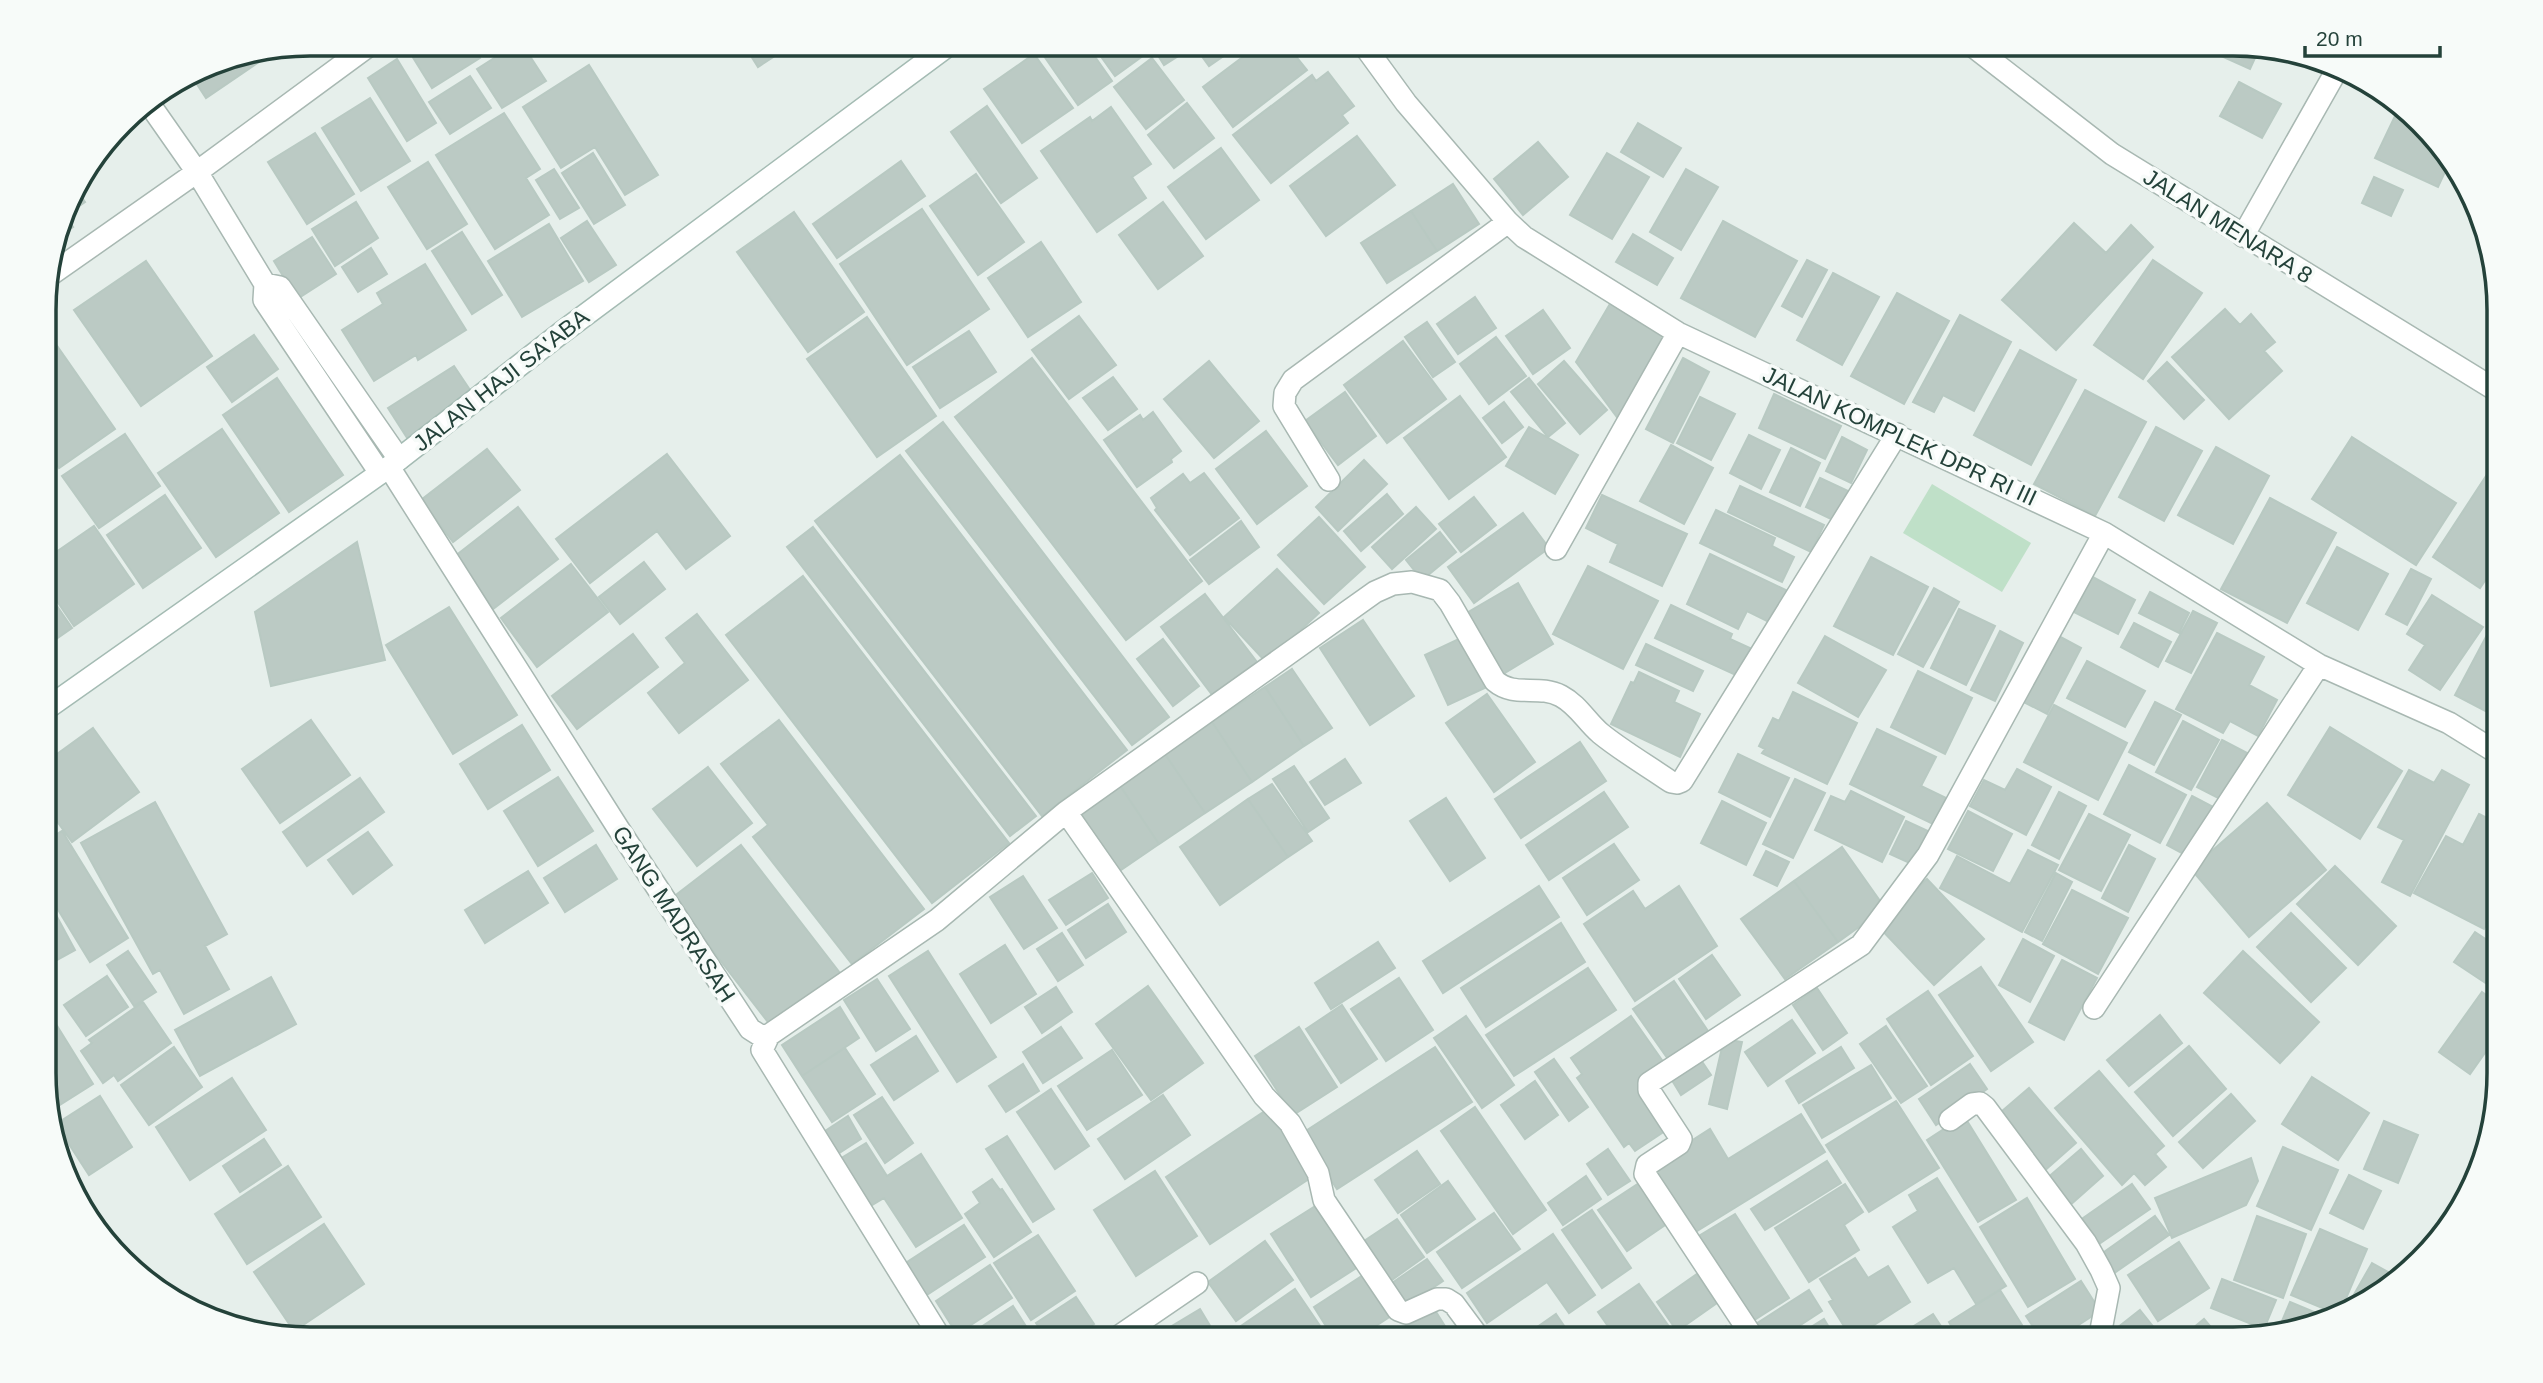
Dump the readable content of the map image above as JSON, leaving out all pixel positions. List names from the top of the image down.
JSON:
{
  "streets": {
    "street": [
      "JALAN MENARA 8",
      "JALAN HAJI SA'ABA",
      "JALAN KOMPLEK DPR RI III",
      "GANG MADRASAH"
    ]
  },
  "crossings": [
    ["JALAN HAJI SA'ABA", "GANG MADRASAH"]
  ],
  "scale_bar": "20 m"
}
